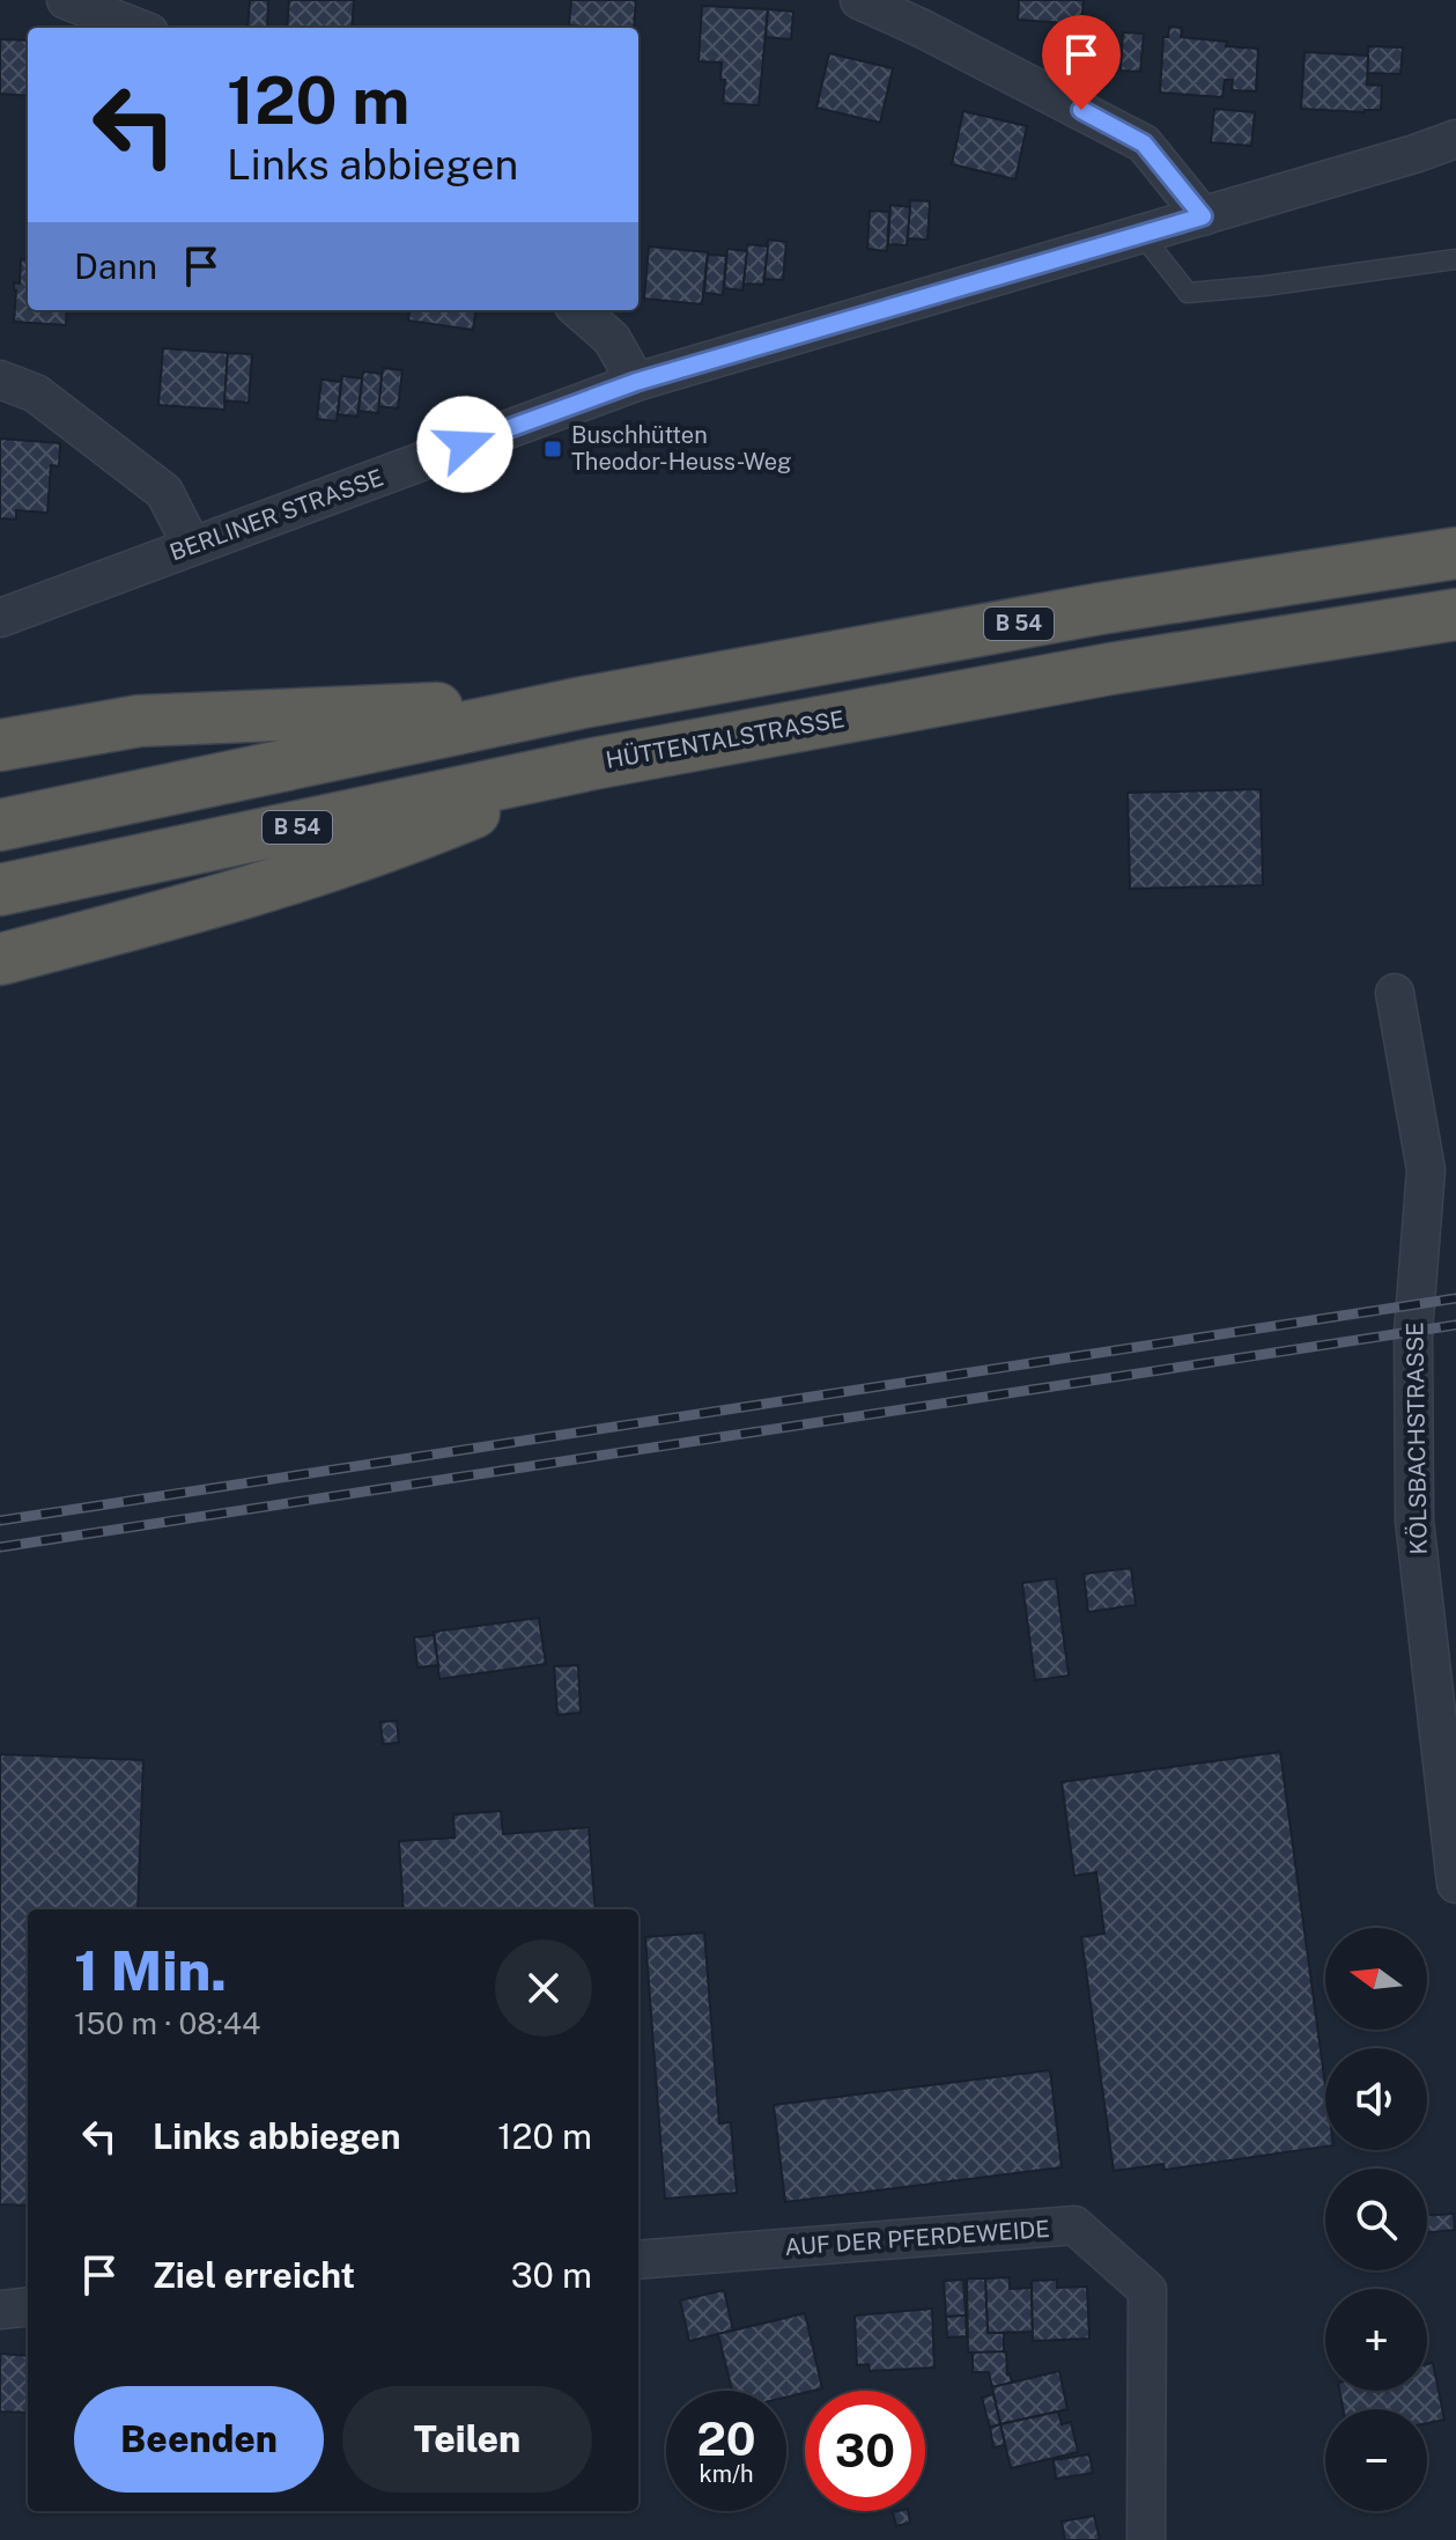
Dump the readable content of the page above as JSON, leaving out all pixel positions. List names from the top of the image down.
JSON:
{
  "streets": {
    "highway": ["B 54", "HÜTTENTALSTRASSE"],
    "street": ["BERLINER STRASSE", "KÖLSBACHSTRASSE", "AUF DER PFERDEWEIDE"]
  },
  "places": {
    "transit": ["Buschhütten Theodor-Heuss-Weg"]
  },
  "north": "left",
  "page": {
    "turn": ["120 m", "Links abbiegen"],
    "then": "Dann",
    "heading": ["1 Min.", "150 m · 08:44"],
    "map_buttons": ["+", "−"],
    "list": [
      {
        "name": "Links abbiegen",
        "value": "120 m"
      },
      {
        "name": "Ziel erreicht",
        "value": "30 m"
      }
    ],
    "buttons": ["Beenden", "Teilen"],
    "speed": "20 km/h",
    "limit": "30"
  }
}
